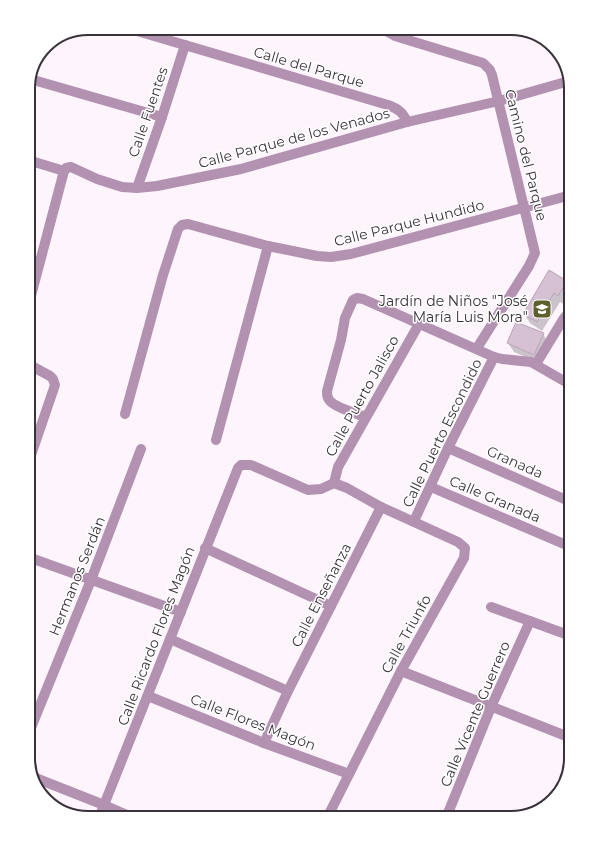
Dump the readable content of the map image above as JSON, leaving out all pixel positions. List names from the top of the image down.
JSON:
{
  "streets": {
    "street": [
      "Calle del Parque",
      "Calle Fuentes",
      "Calle Parque de los Venados",
      "Camino del Parque",
      "Calle Parque Hundido",
      "Calle Puerto Jalisco",
      "Calle Puerto Escondido",
      "Granada",
      "Calle Granada",
      "Hermanos Serdán",
      "Calle Enseñanza",
      "Calle Triunfo",
      "Calle Ricardo Flores Magón",
      "Calle Vicente Guerrero",
      "Calle Flores Magón"
    ]
  },
  "crossings": [
    ["Calle del Parque", "Calle Fuentes"],
    ["Calle del Parque", "Calle Parque de los Venados"],
    ["Calle Fuentes", "Calle Parque de los Venados"],
    ["Calle Parque de los Venados", "Camino del Parque"],
    ["Camino del Parque", "Calle Parque Hundido"],
    ["Calle Puerto Jalisco", "Calle Ricardo Flores Magón"],
    ["Calle Puerto Escondido", "Granada"],
    ["Calle Puerto Escondido", "Calle Granada"],
    ["Calle Puerto Escondido", "Calle Triunfo"],
    ["Calle Enseñanza", "Calle Triunfo"],
    ["Calle Enseñanza", "Calle Flores Magón"],
    ["Calle Triunfo", "Calle Flores Magón"],
    ["Calle Ricardo Flores Magón", "Calle Flores Magón"]
  ],
  "places": {
    "school or university": ["Jardín de Niños \"José María Luis Mora\""]
  }
}
